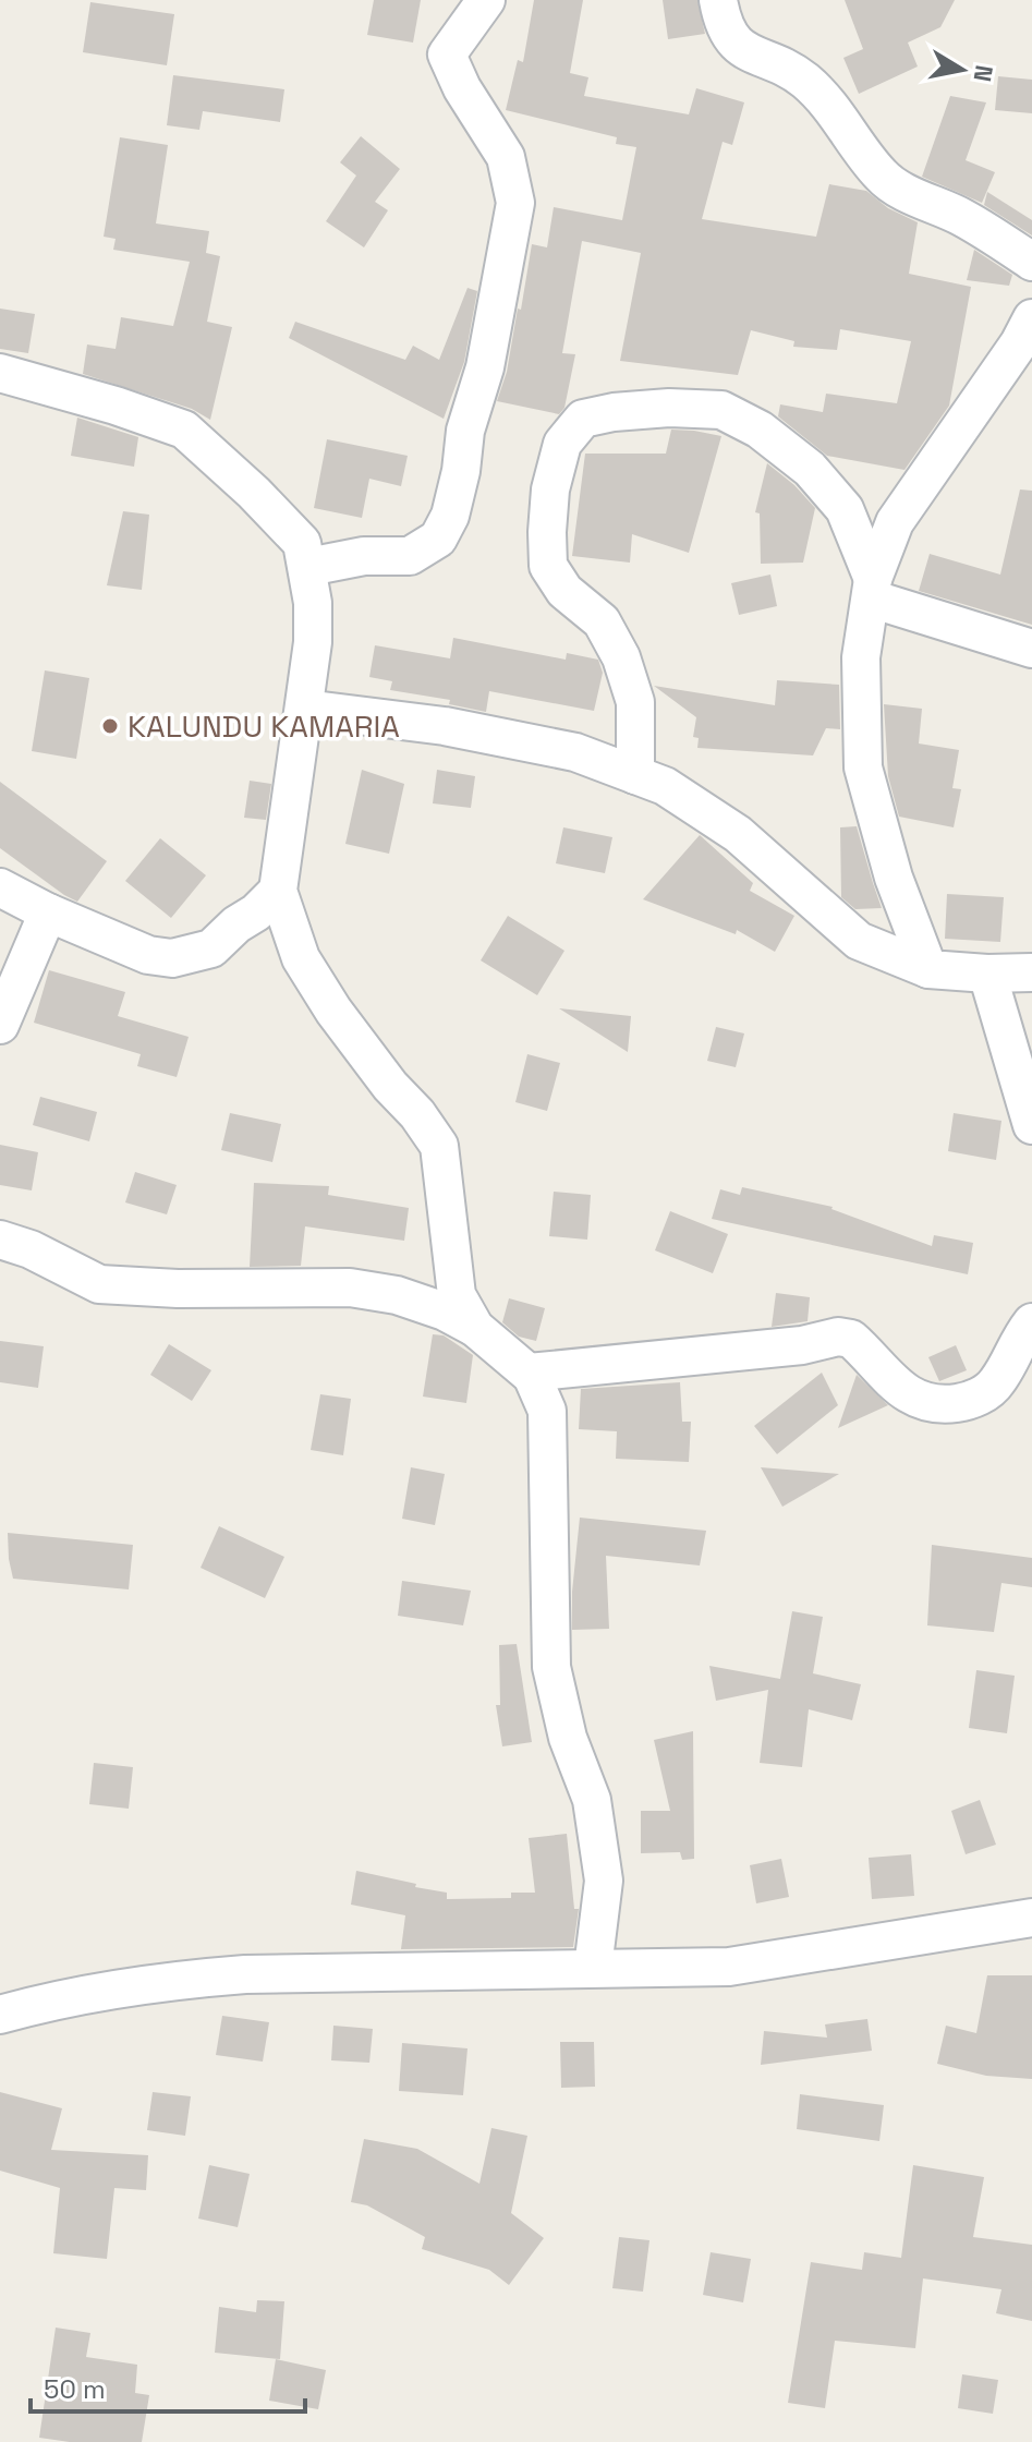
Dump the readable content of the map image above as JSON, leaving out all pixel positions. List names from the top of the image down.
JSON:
{
  "places": ["KALUNDU KAMARIA"],
  "scale_bar": "50 m",
  "north": "right"
}
